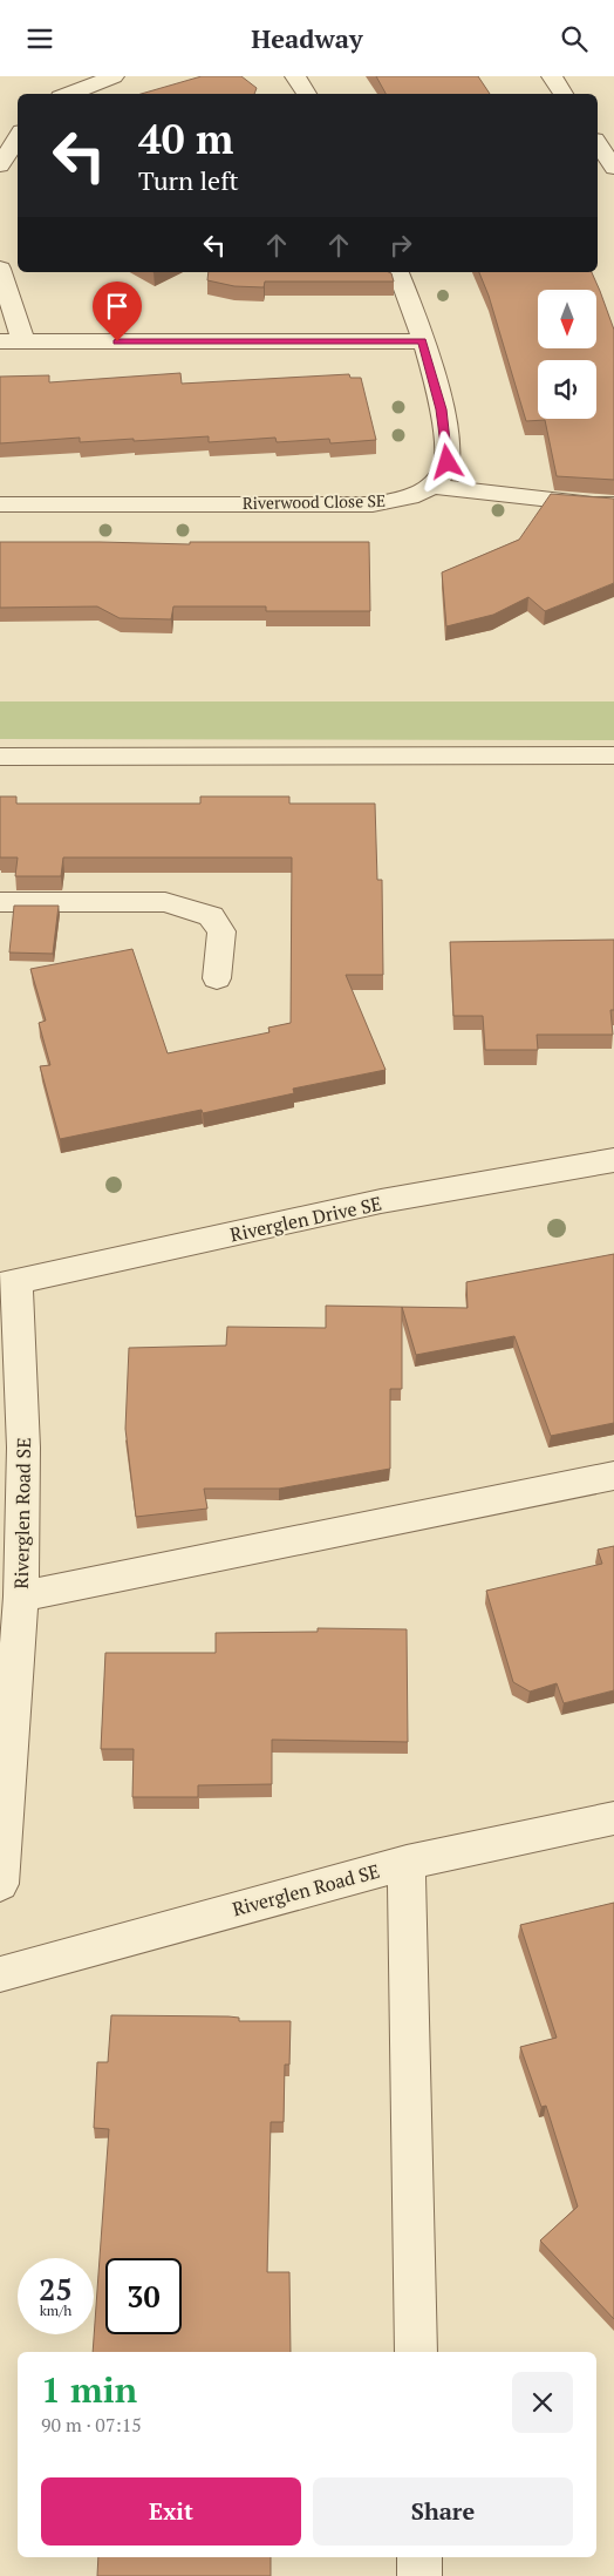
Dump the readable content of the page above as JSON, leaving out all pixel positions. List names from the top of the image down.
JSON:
{
  "streets": {
    "street": ["Riverwood Close SE", "Riverglen Drive SE", "Riverglen Road SE"]
  },
  "crossings": [
    ["Riverglen Drive SE", "Riverglen Road SE"]
  ],
  "north": "bottom",
  "page": {
    "header": "Headway",
    "turn": ["40 m", "Turn left"],
    "speed": "25 km/h",
    "limit": "30",
    "heading": ["1 min", "90 m · 07:15"],
    "buttons": ["Exit", "Share"]
  }
}
